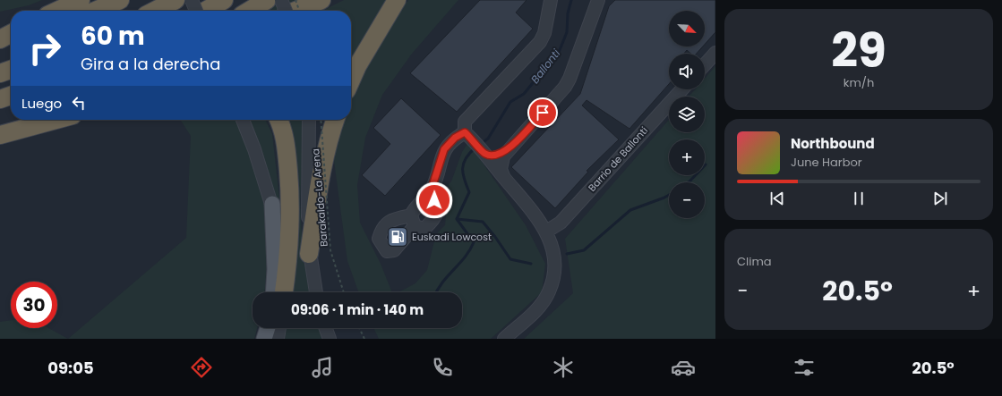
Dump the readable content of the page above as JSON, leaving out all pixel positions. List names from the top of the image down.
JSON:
{
  "streets": {
    "street": ["Barrio de Ballonti"],
    "path": ["Barakaldo-La Arena"]
  },
  "water": ["Ballonti"],
  "places": {
    "fuel station": ["Euskadi Lowcost"]
  },
  "north": "bottom right",
  "page": {
    "tile": [
      ["29", "km/h"],
      "Clima"
    ],
    "map_buttons": ["+", "−"],
    "turn": ["60 m", "Gira a la derecha"],
    "then": "Luego",
    "song": ["Northbound", "June Harbor"],
    "heat": ["−", "20.5°", "+"],
    "limit": "30",
    "trip": "09:06 · 1 min · 140 m",
    "tabs": ["09:05", "20.5°"]
  }
}
